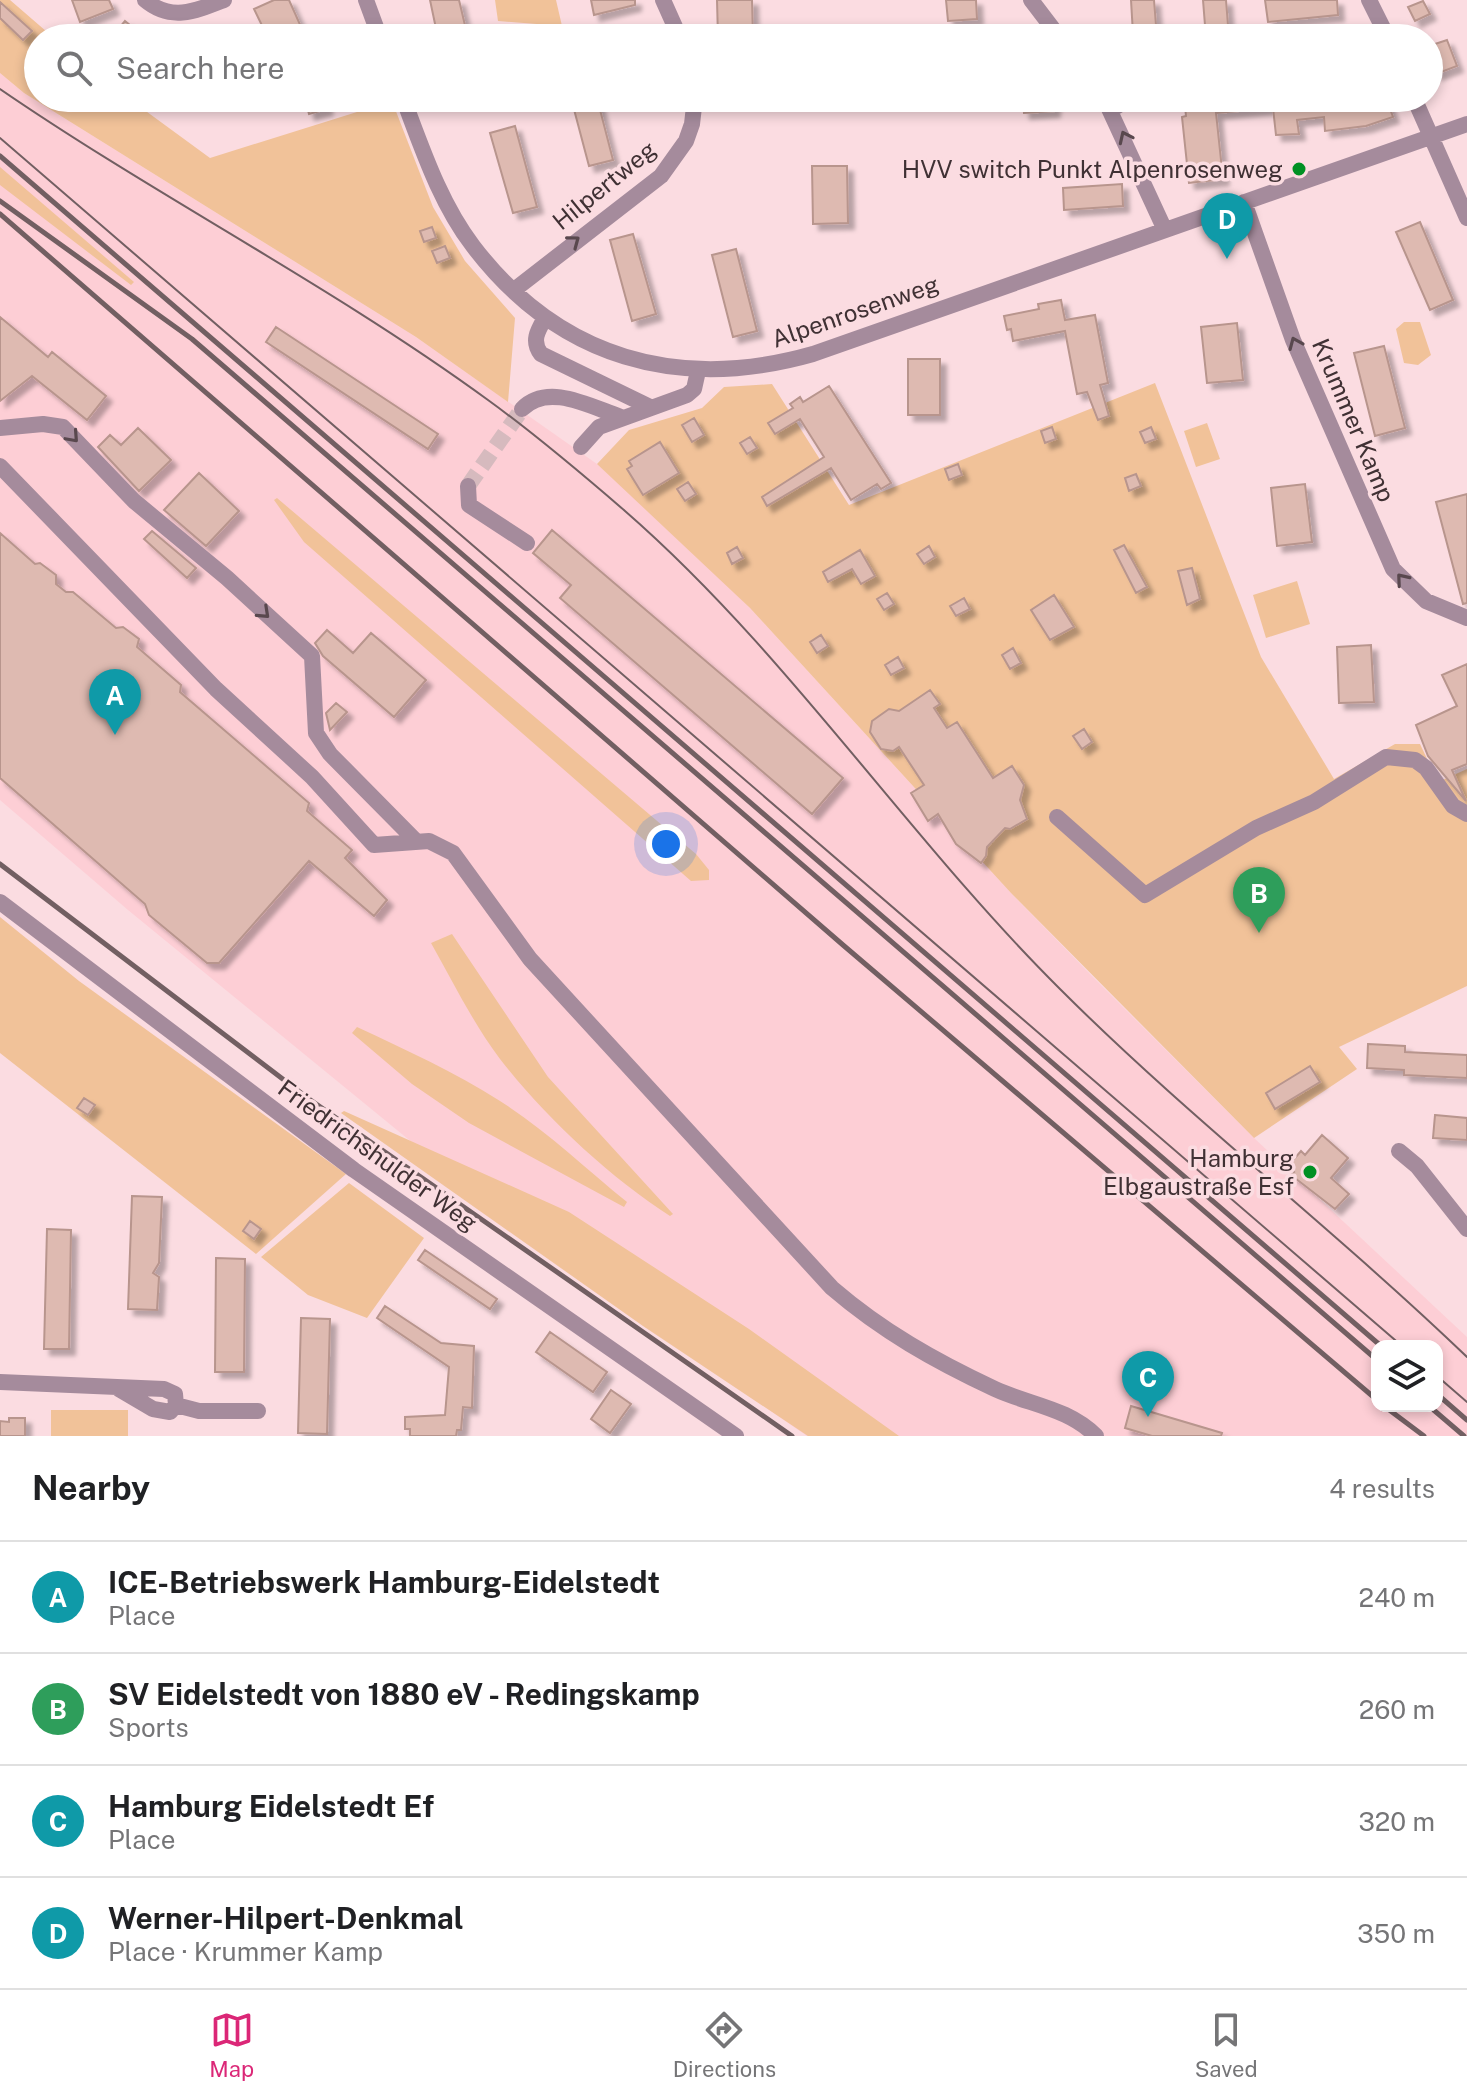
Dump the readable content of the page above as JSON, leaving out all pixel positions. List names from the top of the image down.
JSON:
{
  "streets": {
    "street": [
      "Hilpertweg",
      "Alpenrosenweg",
      "Krummer Kamp",
      "Friedrichshulder Weg"
    ]
  },
  "crossings": [
    ["Hilpertweg", "Alpenrosenweg"],
    ["Alpenrosenweg", "Krummer Kamp"]
  ],
  "one_way": ["Hilpertweg", "Krummer Kamp"],
  "places": ["HVV switch Punkt Alpenrosenweg", "Hamburg Elbgaustraße Esf"],
  "page": {
    "search": "Search here",
    "pins": [
      "D",
      "A",
      "B",
      "C"
    ],
    "heading": ["Nearby", "4 results"],
    "list": [
      {
        "mark": "A",
        "name": "ICE-Betriebswerk Hamburg-Eidelstedt",
        "note": "Place",
        "value": "240 m"
      },
      {
        "mark": "B",
        "name": "SV Eidelstedt von 1880 eV - Redingskamp",
        "note": "Sports",
        "value": "260 m"
      },
      {
        "mark": "C",
        "name": "Hamburg Eidelstedt Ef",
        "note": "Place",
        "value": "320 m"
      },
      {
        "mark": "D",
        "name": "Werner-Hilpert-Denkmal",
        "note": "Place · Krummer Kamp",
        "value": "350 m"
      }
    ],
    "nav": ["Map", "Directions", "Saved"]
  }
}
